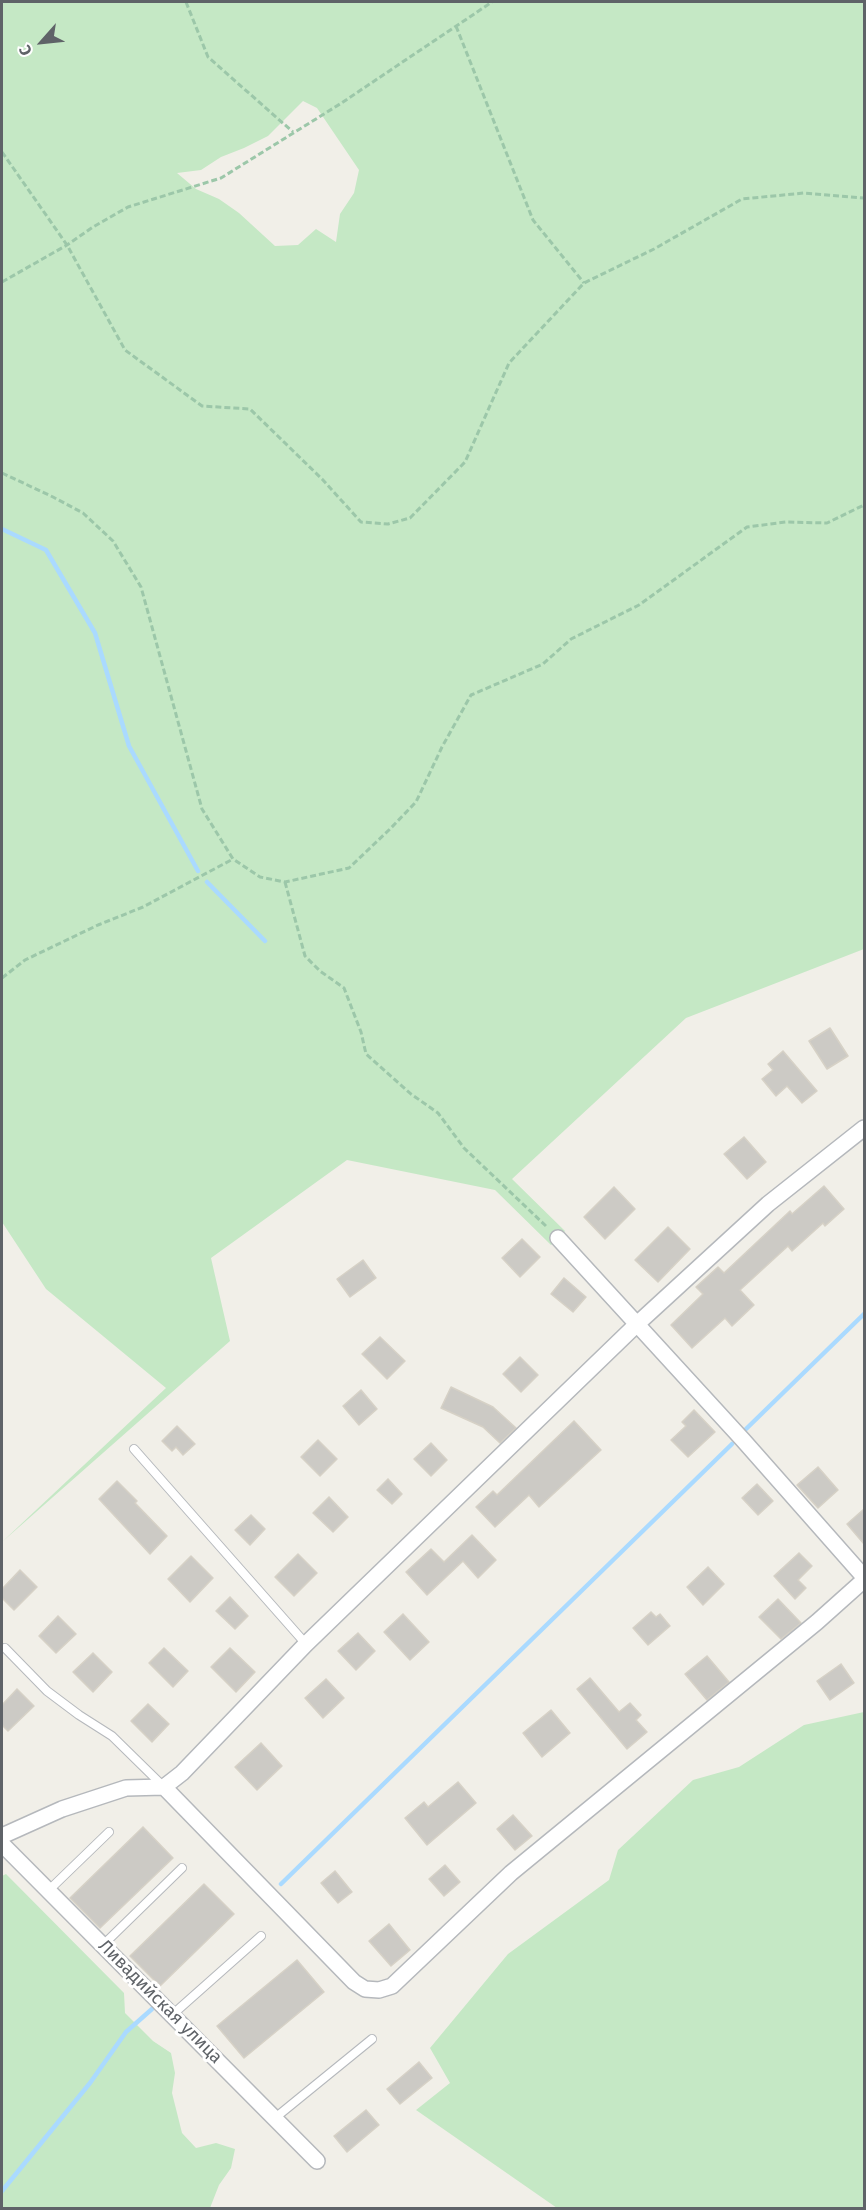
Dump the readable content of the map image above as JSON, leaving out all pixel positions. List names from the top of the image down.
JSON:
{
  "streets": {
    "street": ["Ливадийская улица"]
  },
  "north": "bottom left"
}
